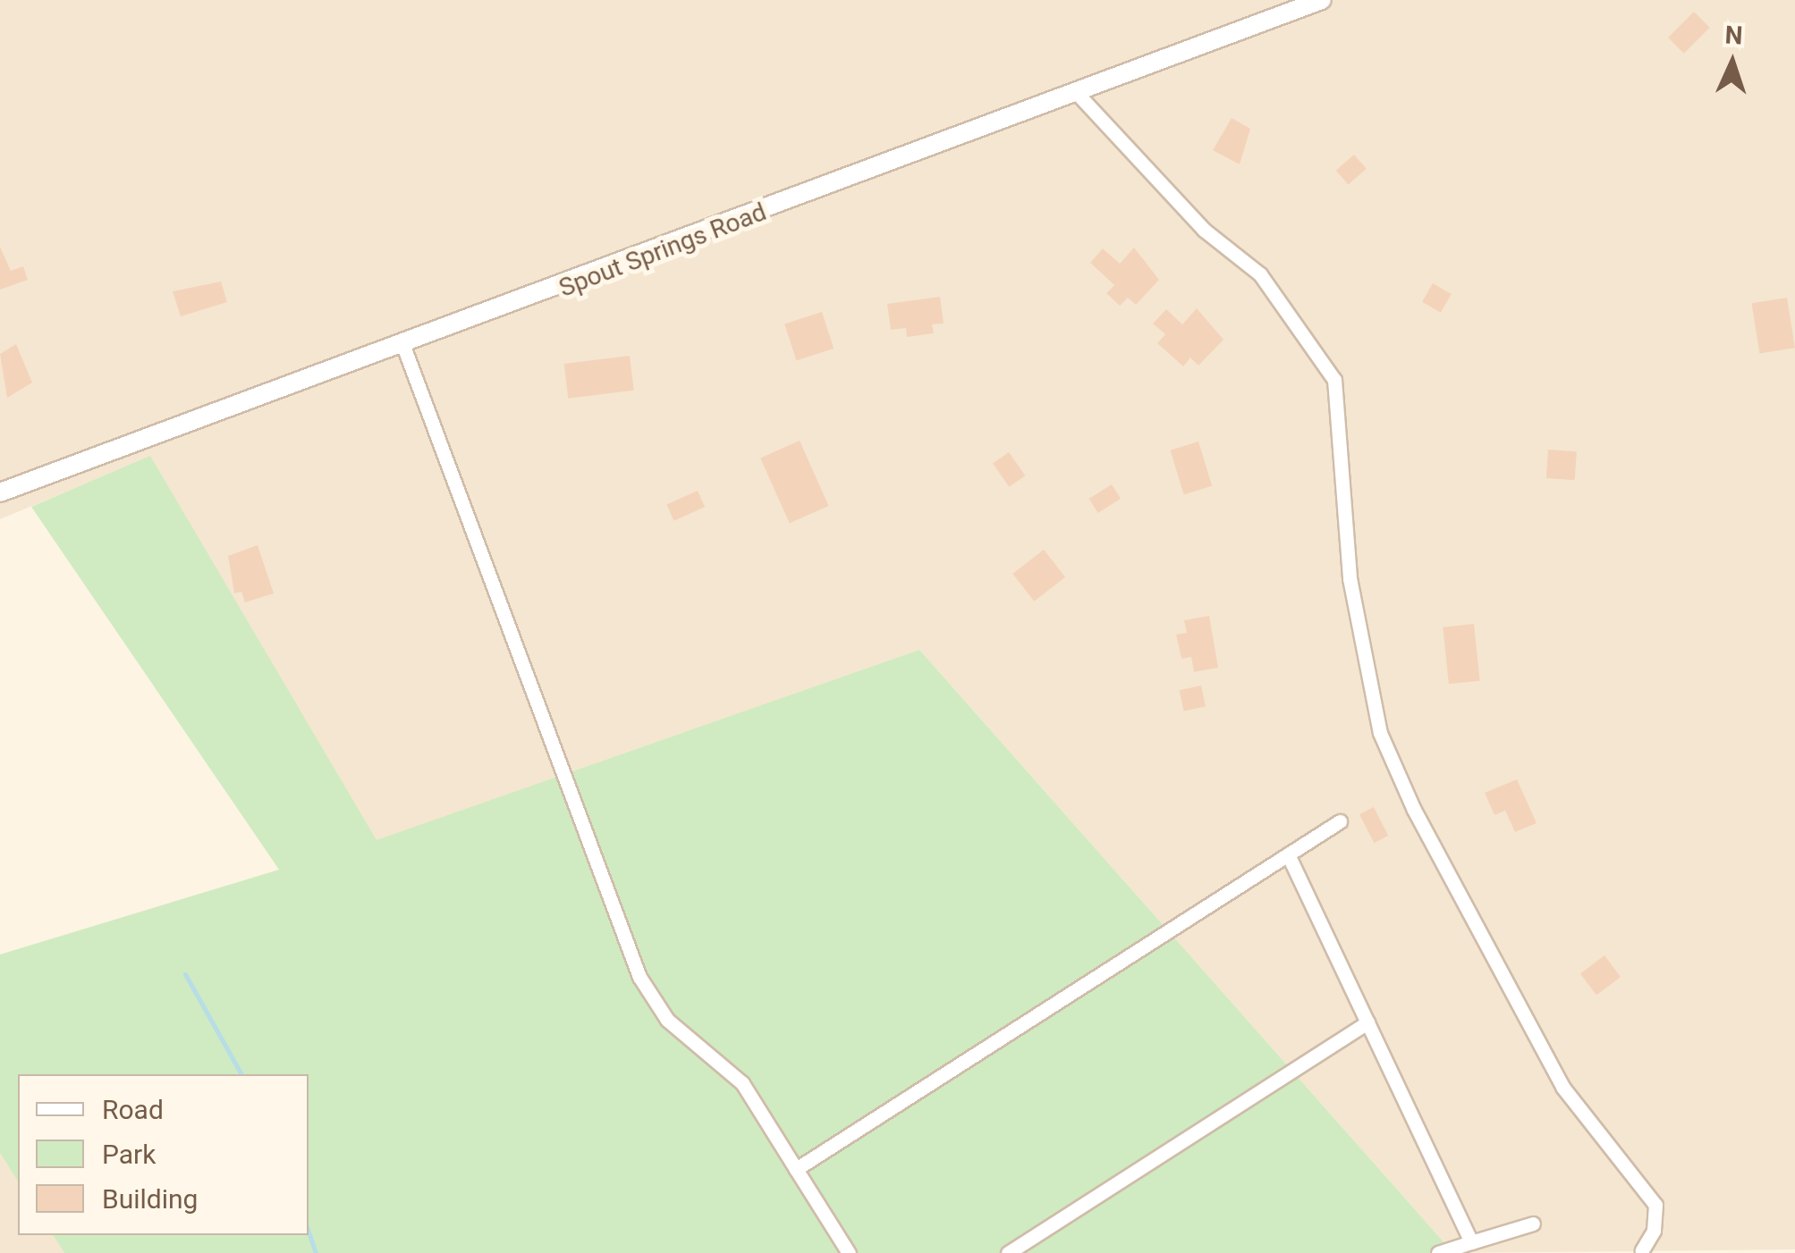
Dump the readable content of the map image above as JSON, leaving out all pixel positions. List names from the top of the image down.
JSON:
{
  "streets": {
    "street": ["Spout Springs Road"]
  },
  "legend": ["Road", "Park", "Building"],
  "north": "top"
}
